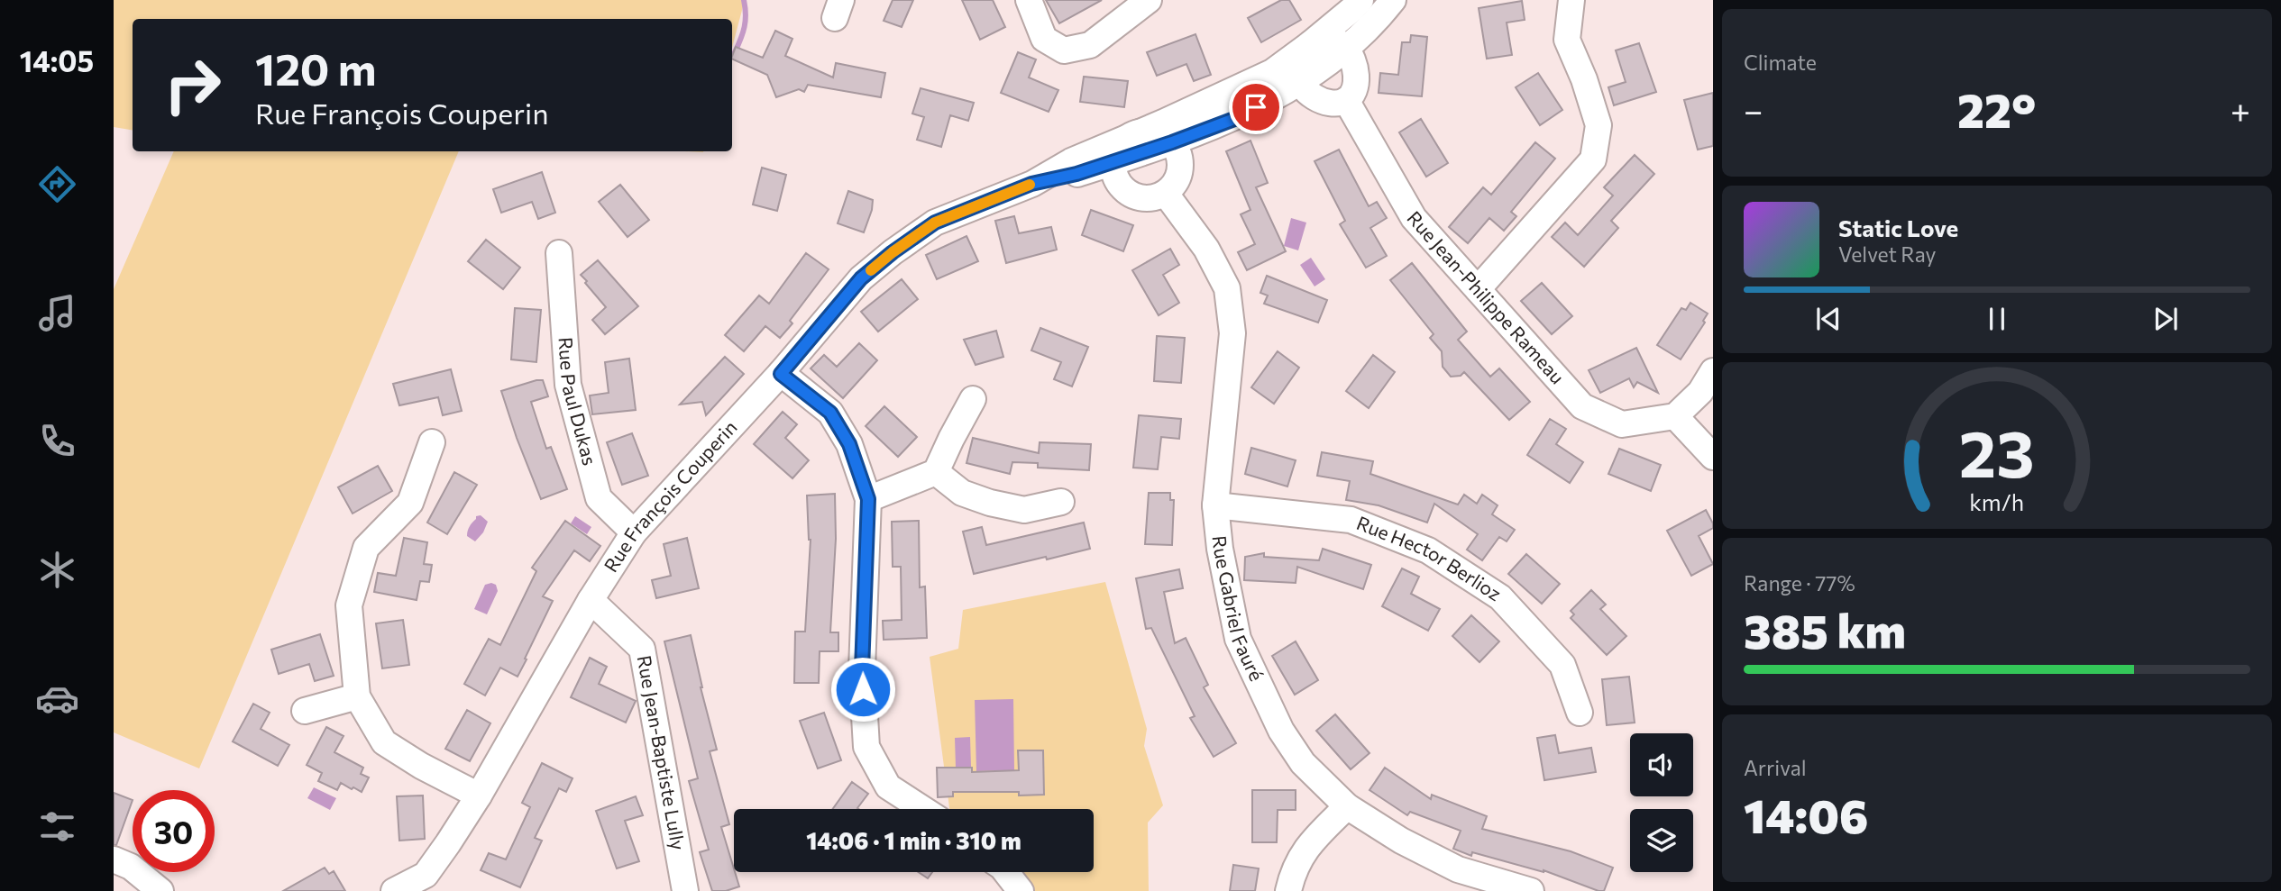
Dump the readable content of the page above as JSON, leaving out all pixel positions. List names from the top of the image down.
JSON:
{
  "streets": {
    "street": [
      "Rue Jean-Philippe Rameau",
      "Rue Paul Dukas",
      "Rue François Couperin",
      "Rue Hector Berlioz",
      "Rue Gabriel Fauré",
      "Rue Jean-Baptiste Lully"
    ]
  },
  "crossings": [
    ["Rue Paul Dukas", "Rue François Couperin"],
    ["Rue François Couperin", "Rue Jean-Baptiste Lully"],
    ["Rue Hector Berlioz", "Rue Gabriel Fauré"]
  ],
  "page": {
    "tabs": "14:05",
    "tile": [
      "Climate",
      ["Range · 77%", "385 km"],
      ["Arrival", "14:06"]
    ],
    "turn": ["120 m", "Rue François Couperin"],
    "heat": ["−", "22°", "+"],
    "song": ["Static Love", "Velvet Ray"],
    "limit": "30",
    "trip": "14:06 · 1 min · 310 m",
    "gauge": ["23", "km/h"]
  }
}
